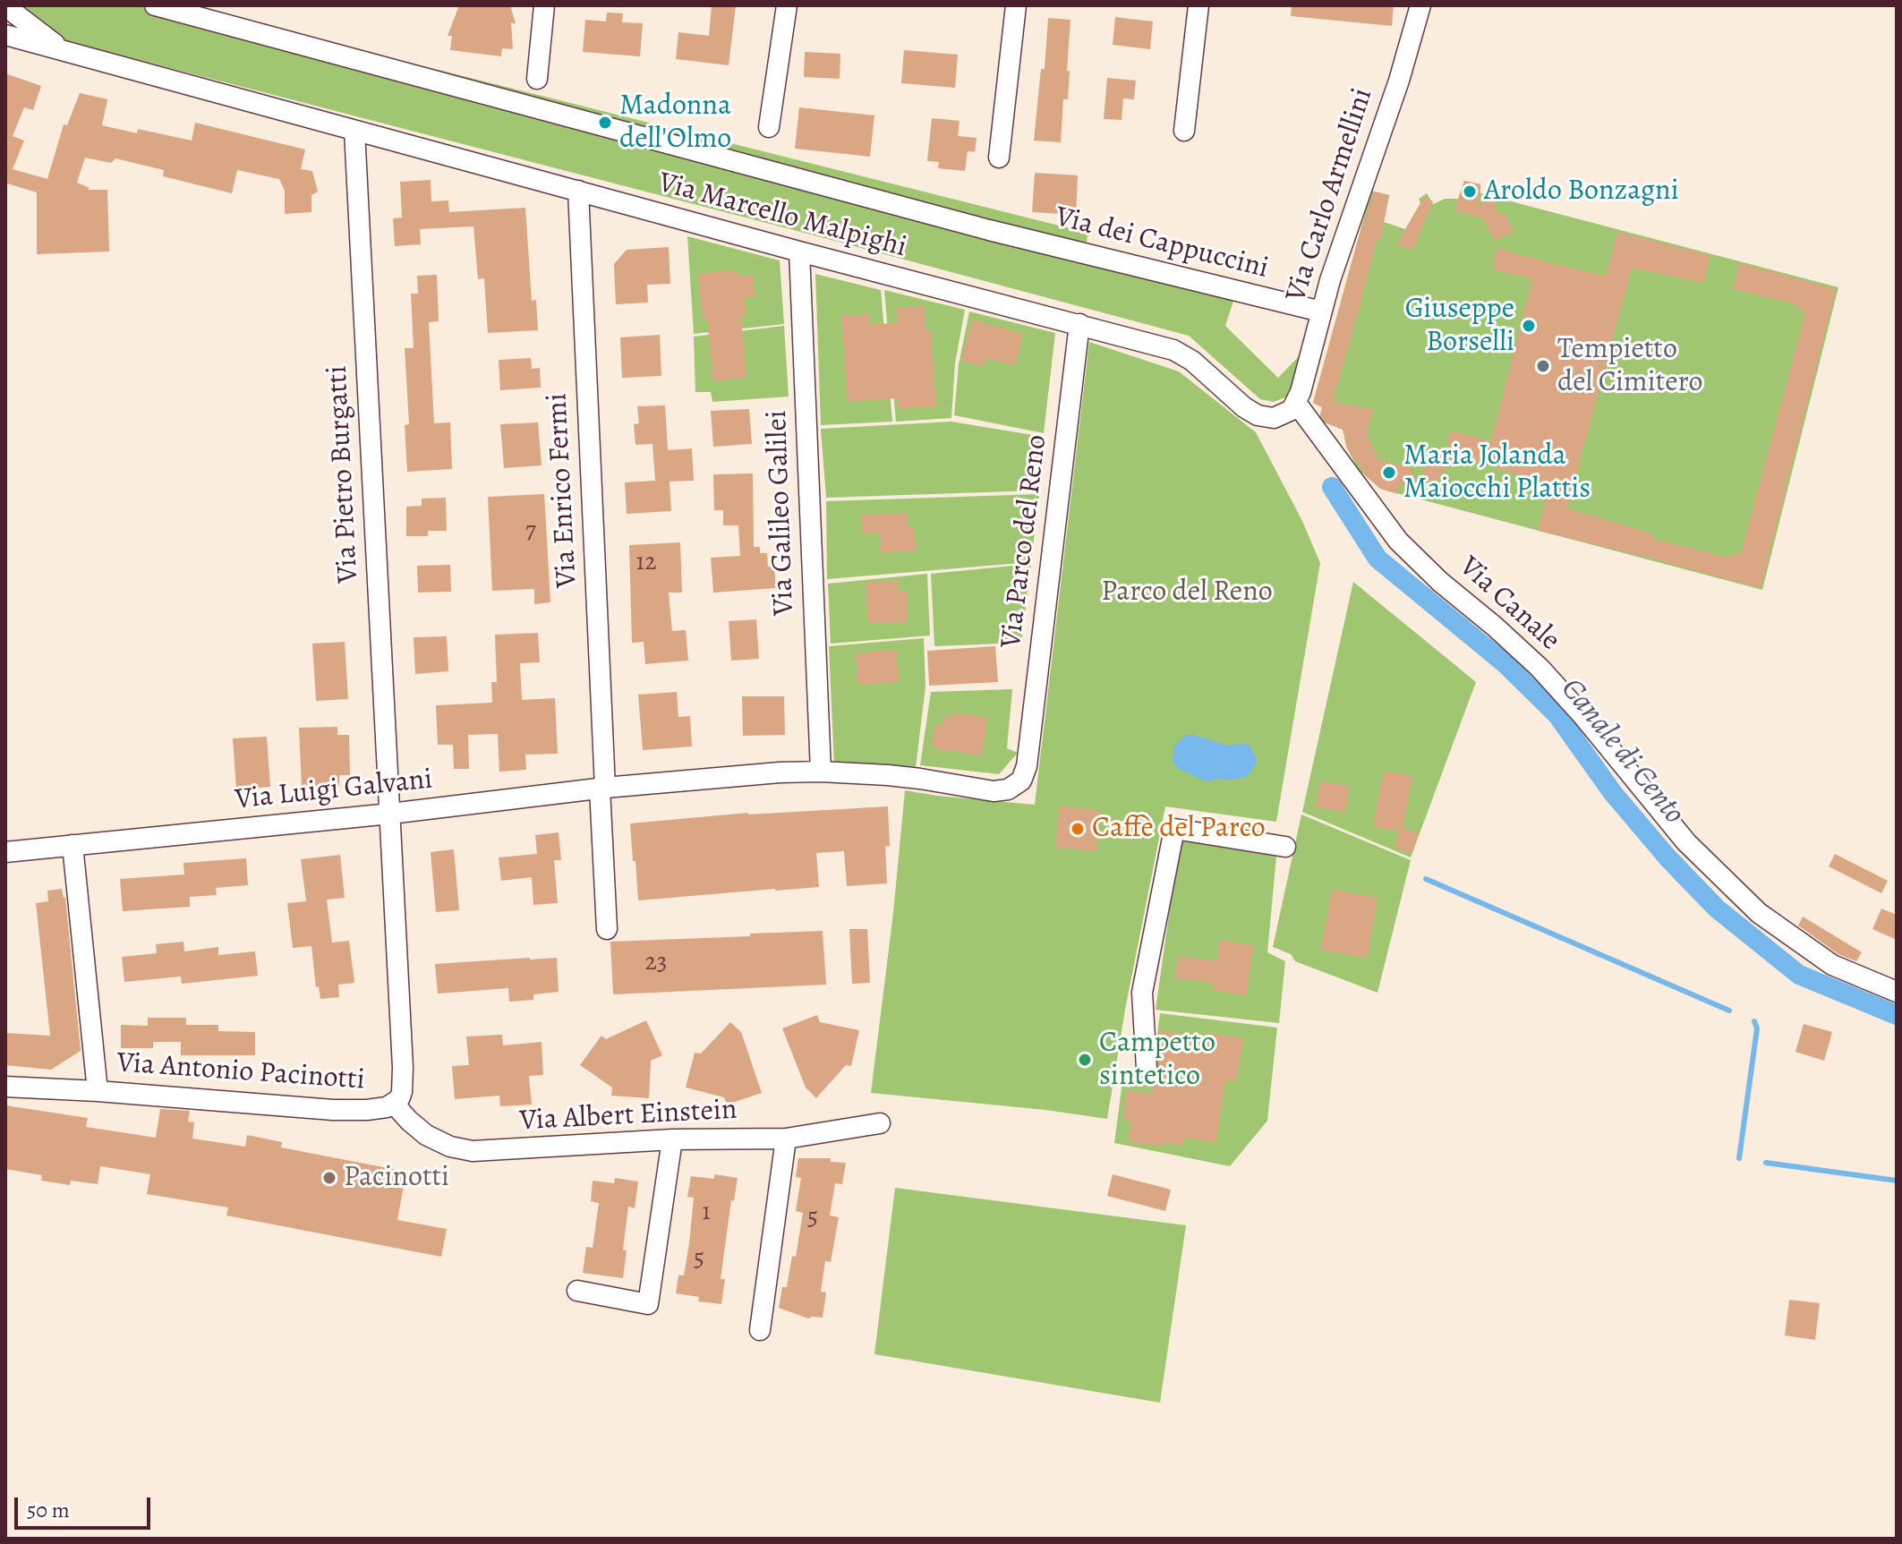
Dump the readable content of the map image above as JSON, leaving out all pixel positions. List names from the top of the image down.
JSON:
{
  "streets": {
    "street": [
      "Via Carlo Armellini",
      "Via Marcello Malpighi",
      "Via dei Cappuccini",
      "Via Pietro Burgatti",
      "Via Enrico Fermi",
      "Via Galileo Galilei",
      "Via Parco del Reno",
      "Via Canale",
      "Via Luigi Galvani",
      "Via Antonio Pacinotti",
      "Via Albert Einstein"
    ]
  },
  "crossings": [
    ["Via Carlo Armellini", "Via Marcello Malpighi"],
    ["Via Carlo Armellini", "Via dei Cappuccini"],
    ["Via Carlo Armellini", "Via Canale"],
    ["Via Marcello Malpighi", "Via Pietro Burgatti"],
    ["Via Marcello Malpighi", "Via Enrico Fermi"],
    ["Via Marcello Malpighi", "Via Galileo Galilei"],
    ["Via Marcello Malpighi", "Via Parco del Reno"],
    ["Via Marcello Malpighi", "Via Canale"],
    ["Via Pietro Burgatti", "Via Luigi Galvani"],
    ["Via Pietro Burgatti", "Via Antonio Pacinotti"],
    ["Via Enrico Fermi", "Via Luigi Galvani"],
    ["Via Galileo Galilei", "Via Luigi Galvani"],
    ["Via Parco del Reno", "Via Luigi Galvani"],
    ["Via Luigi Galvani", "Via Antonio Pacinotti"],
    ["Via Antonio Pacinotti", "Via Albert Einstein"]
  ],
  "water": ["Canale di Cento"],
  "parks": ["Parco del Reno"],
  "places": [
    "Madonna dell'Olmo",
    "Aroldo Bonzagni",
    "Giuseppe Borselli",
    "Tempietto del Cimitero",
    "Maria Jolanda Maiocchi Plattis",
    "Caffè del Parco",
    "Campetto sintetico",
    "Pacinotti"
  ],
  "house_numbers": [
    "7",
    "12",
    "23",
    "1",
    "5",
    "5"
  ],
  "scale_bar": "50 m"
}
